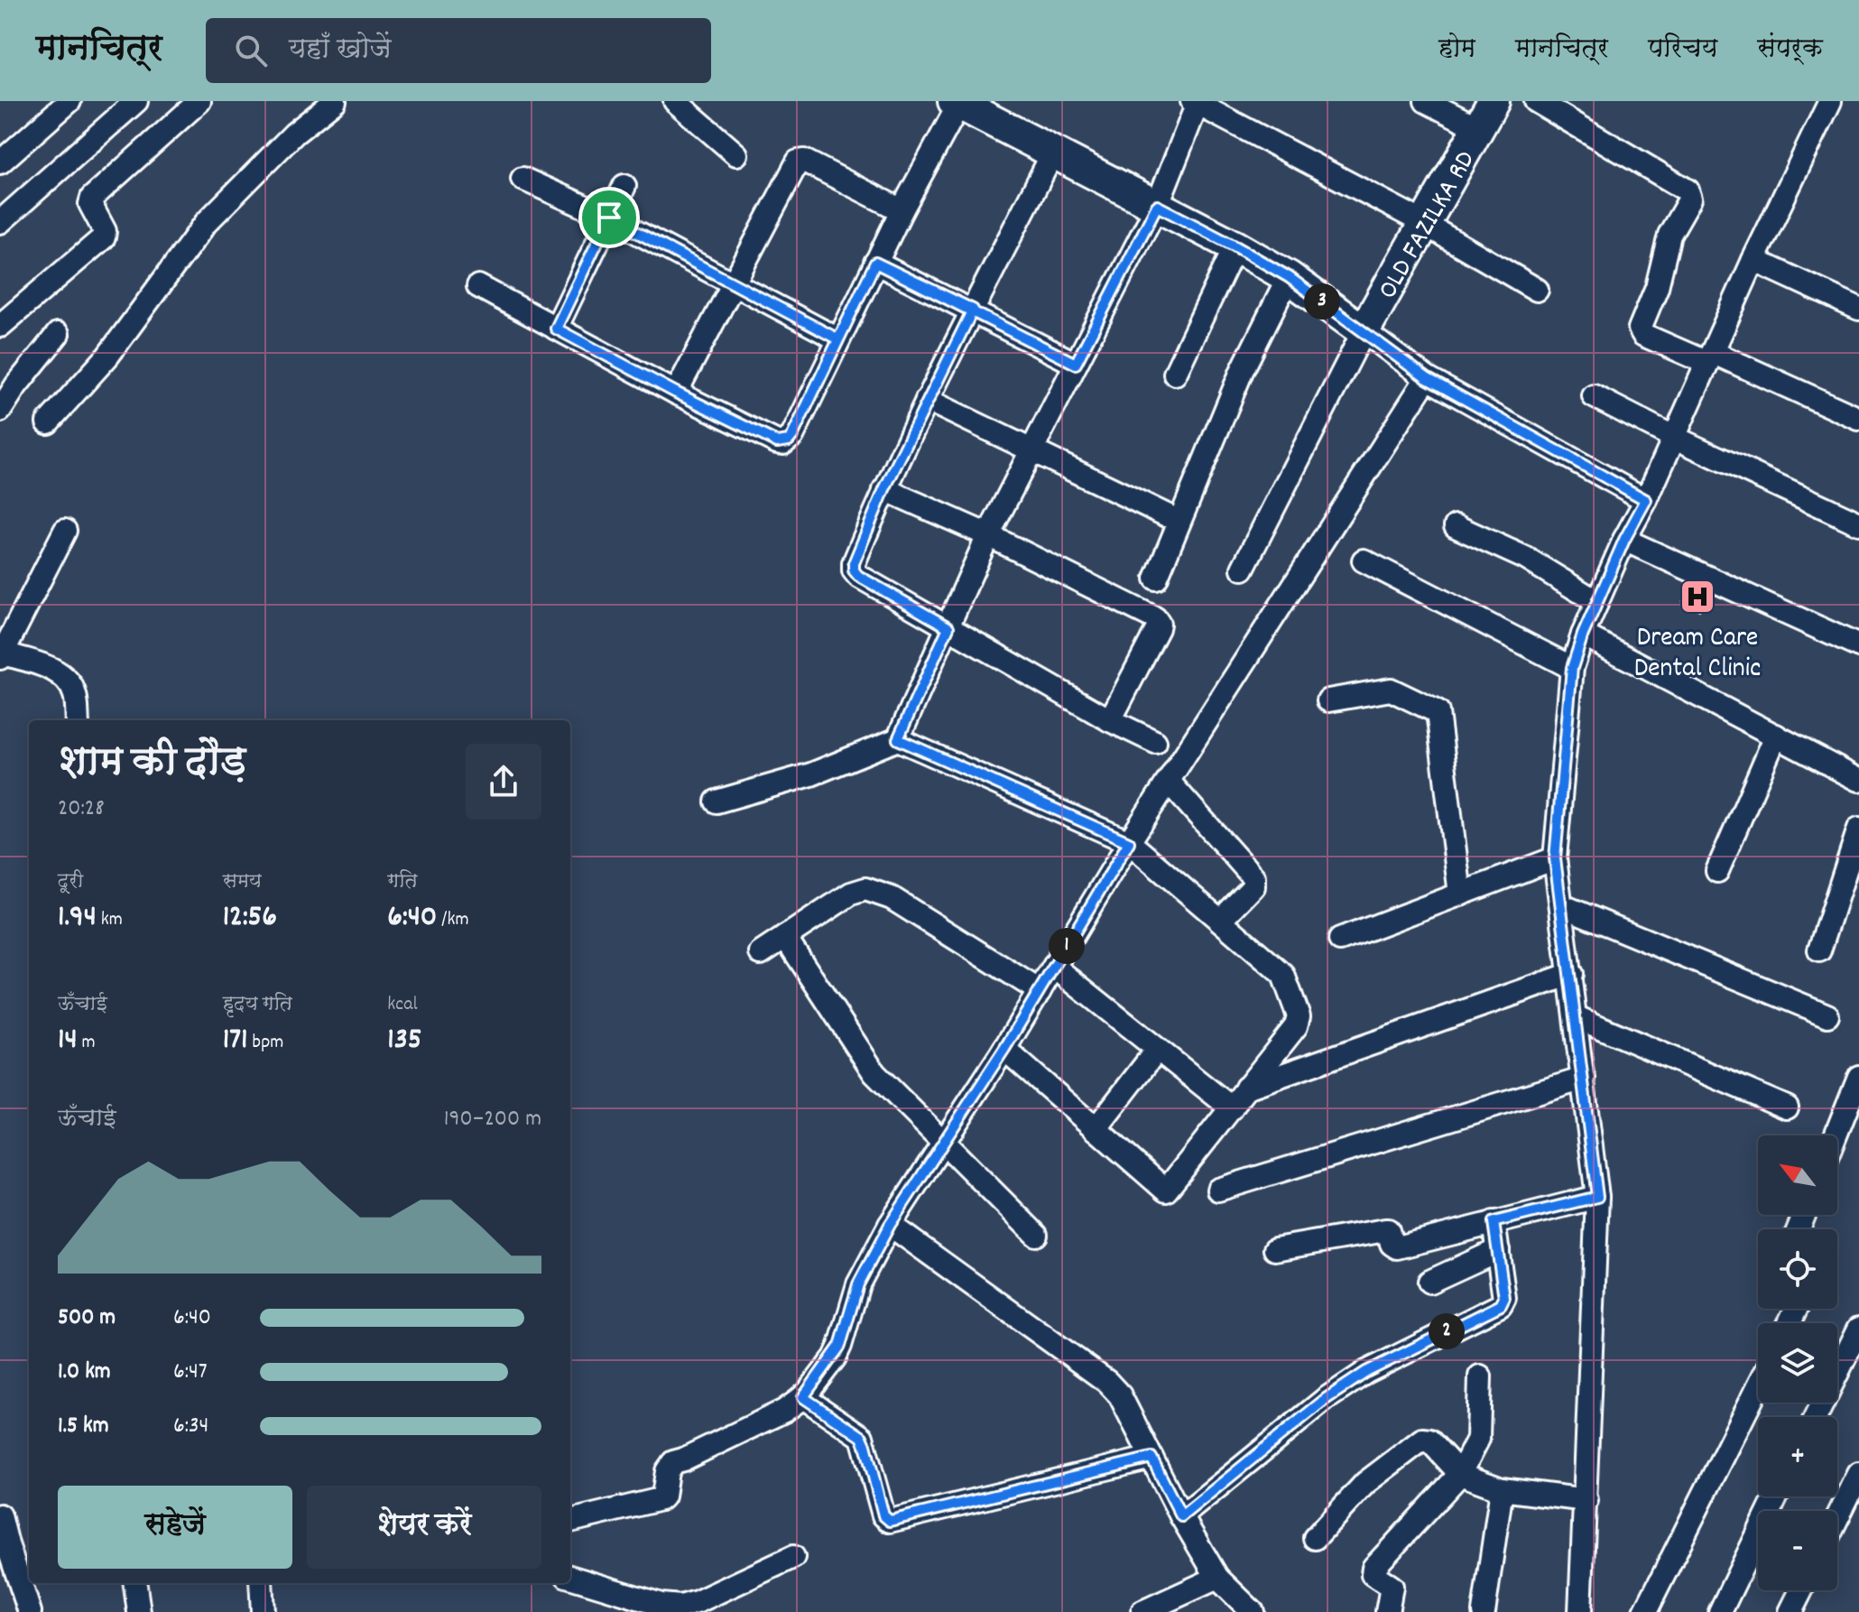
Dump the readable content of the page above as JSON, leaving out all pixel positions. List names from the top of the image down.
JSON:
{
  "streets": {
    "main road": ["OLD FAZILKA RD"]
  },
  "places": {
    "hospital": ["Dream Care Dental Clinic"]
  },
  "north": "top left",
  "page": {
    "header": "मानचित्र",
    "search": "यहाँ खोजें",
    "nav": [
      "होम",
      "मानचित्र",
      "परिचय",
      "संपर्क"
    ],
    "pins": ["3", "1", "2"],
    "heading": ["शाम की दौड़", "20:28"],
    "stats": [
      ["दूरी", "1.94 km"],
      ["समय", "12:56"],
      ["गति", "6:40 /km"],
      ["ऊँचाई", "14 m"],
      ["हृदय गति", "171 bpm"],
      ["kcal", "135"]
    ],
    "chart": ["ऊँचाई", "190–200 m"],
    "map_buttons": ["+", "−"],
    "list": [
      {
        "name": "500 m",
        "note": "6:40"
      },
      {
        "name": "1.0 km",
        "note": "6:47"
      },
      {
        "name": "1.5 km",
        "note": "6:34"
      }
    ],
    "buttons": ["सहेजें", "शेयर करें"]
  }
}
